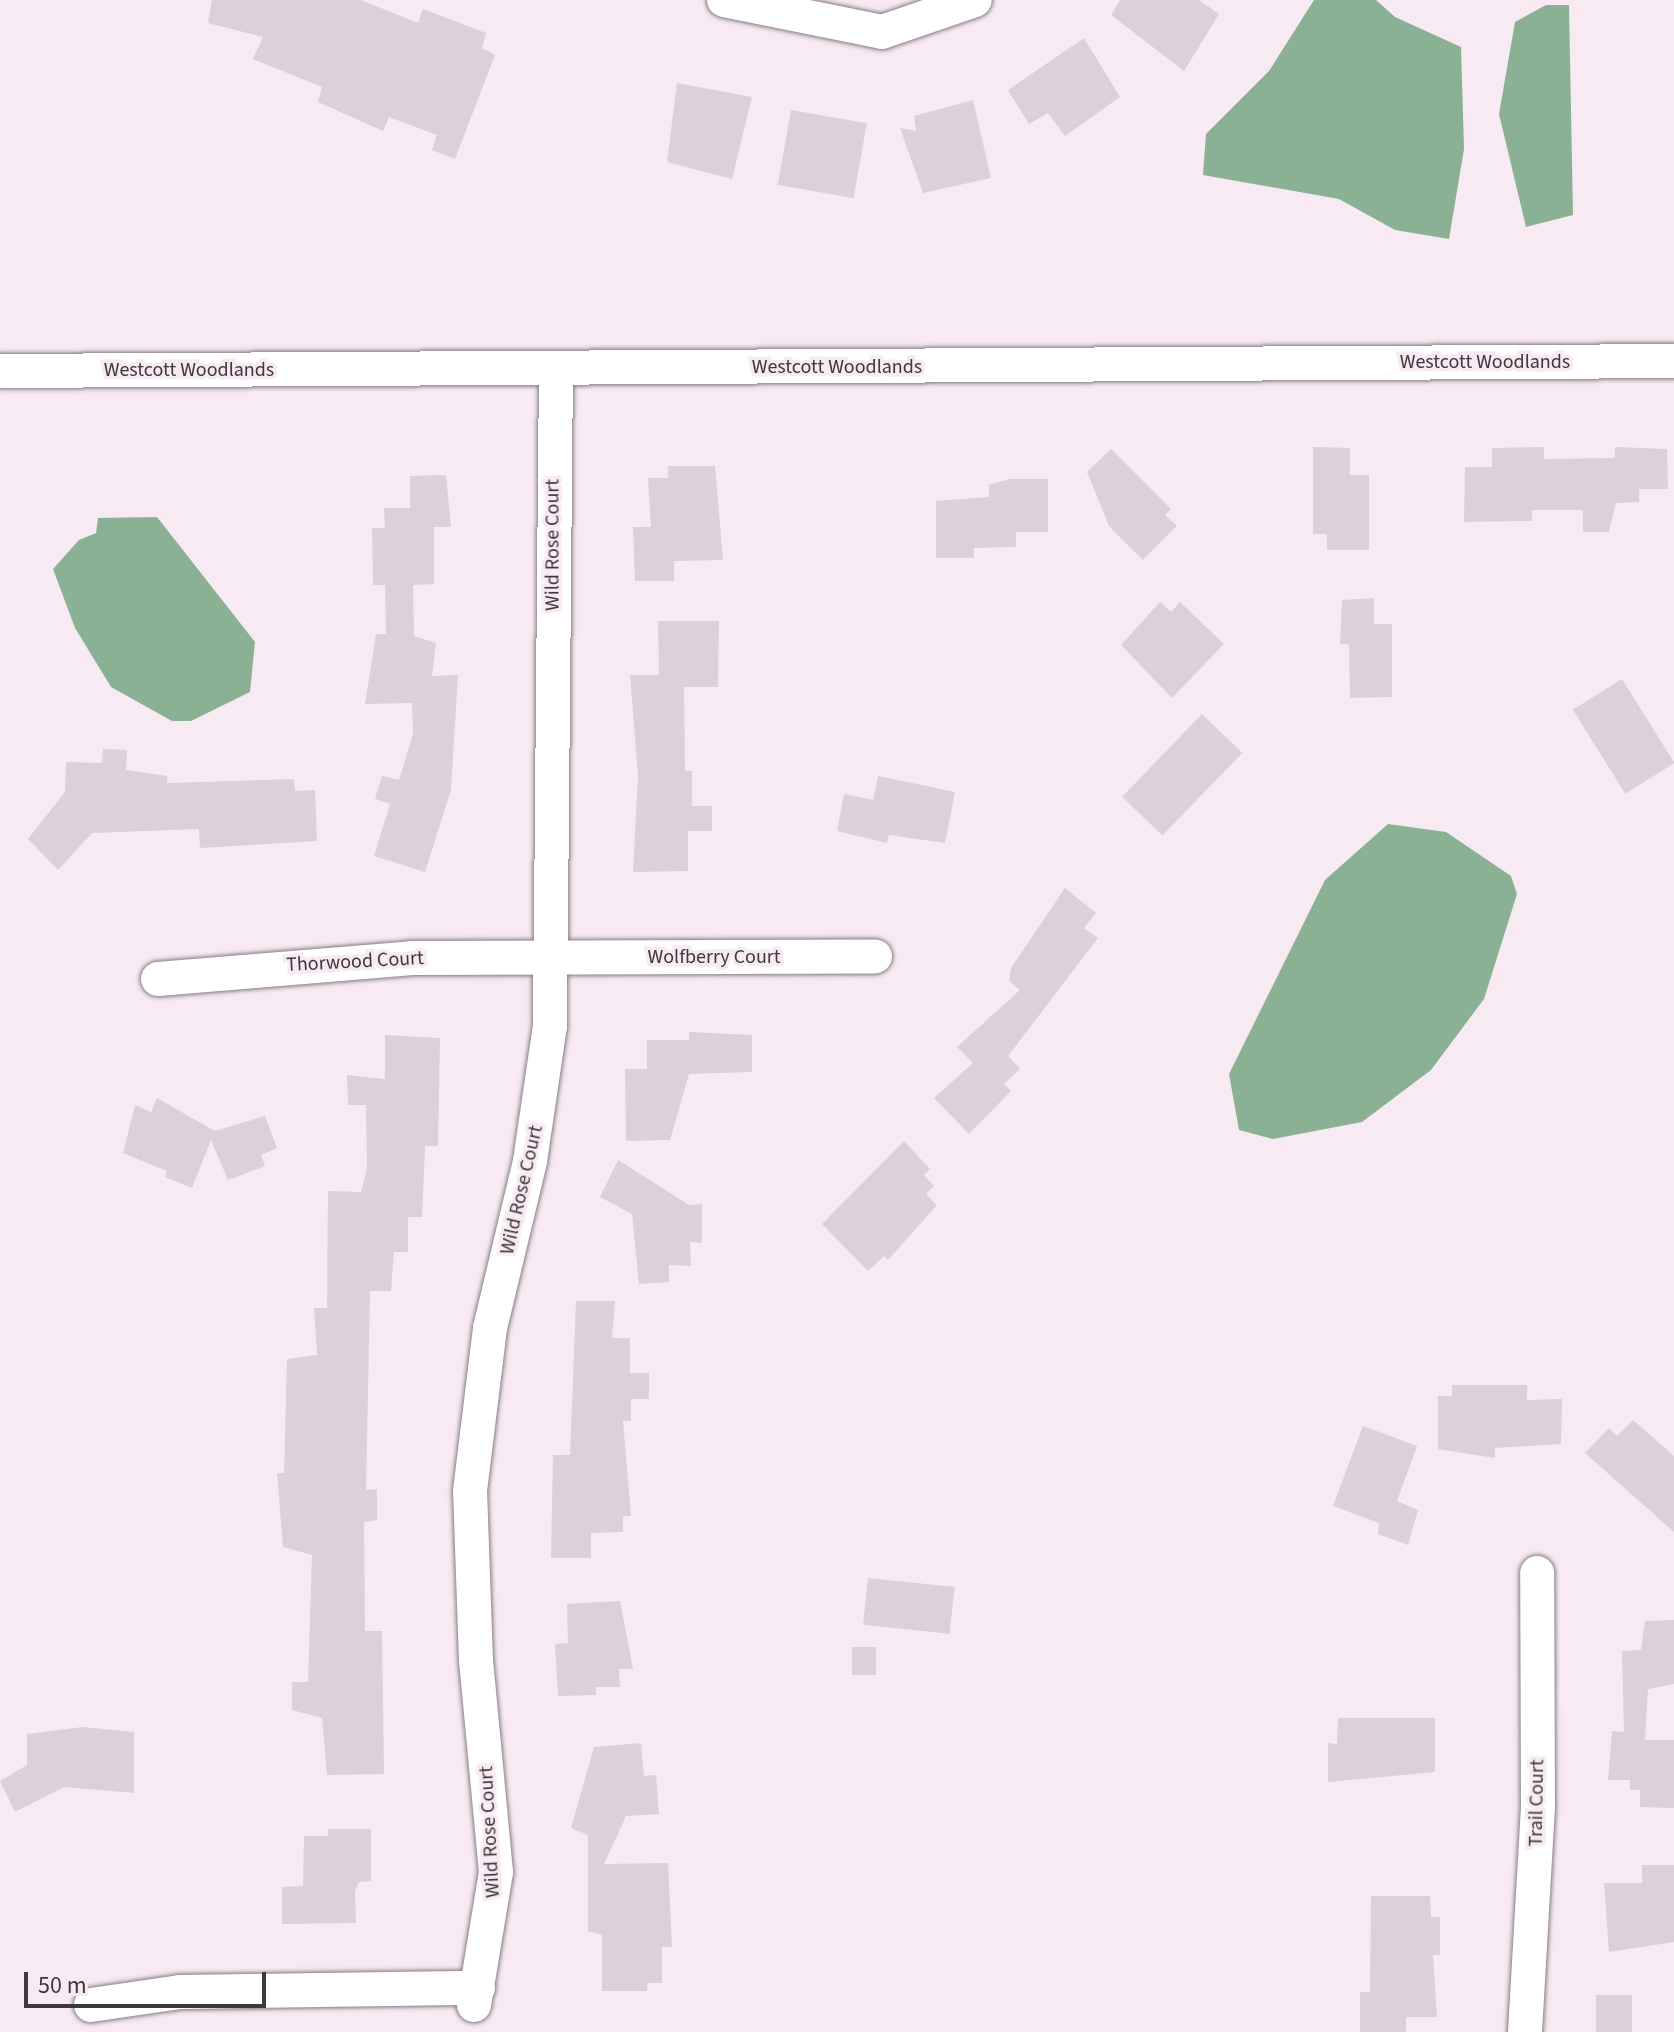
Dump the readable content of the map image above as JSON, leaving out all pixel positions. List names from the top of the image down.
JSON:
{
  "streets": {
    "street": [
      "Westcott Woodlands",
      "Wild Rose Court",
      "Wolfberry Court",
      "Thorwood Court",
      "Trail Court"
    ]
  },
  "crossings": [
    ["Westcott Woodlands", "Wild Rose Court"],
    ["Wild Rose Court", "Wolfberry Court"],
    ["Wild Rose Court", "Thorwood Court"],
    ["Wolfberry Court", "Thorwood Court"]
  ],
  "scale_bar": "50 m"
}
